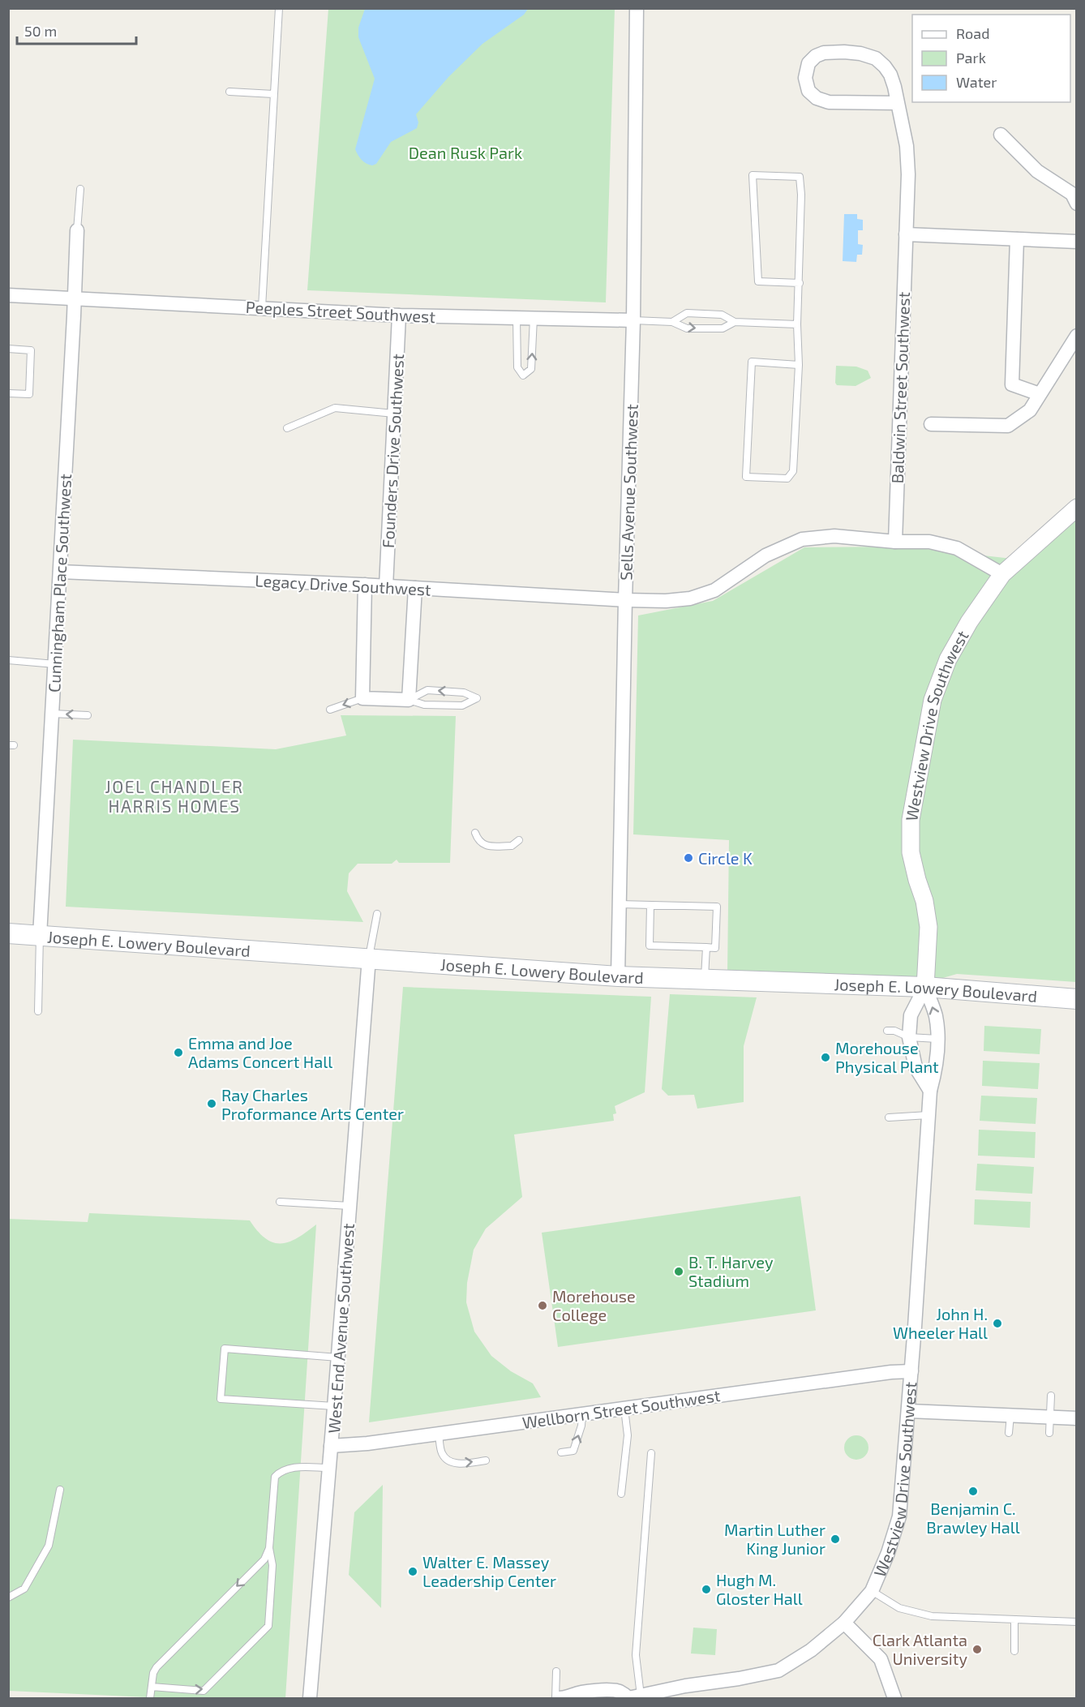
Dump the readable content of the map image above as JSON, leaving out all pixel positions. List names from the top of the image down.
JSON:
{
  "streets": {
    "main road": ["Joseph E. Lowery Boulevard"],
    "street": [
      "Peeples Street Southwest",
      "Baldwin Street Southwest",
      "Founders Drive Southwest",
      "Sells Avenue Southwest",
      "Cunningham Place Southwest",
      "Legacy Drive Southwest",
      "Westview Drive Southwest",
      "West End Avenue Southwest",
      "Wellborn Street Southwest"
    ]
  },
  "crossings": [
    ["Peeples Street Southwest", "Founders Drive Southwest"],
    ["Peeples Street Southwest", "Sells Avenue Southwest"],
    ["Peeples Street Southwest", "Cunningham Place Southwest"],
    ["Baldwin Street Southwest", "Legacy Drive Southwest"],
    ["Founders Drive Southwest", "Legacy Drive Southwest"],
    ["Sells Avenue Southwest", "Legacy Drive Southwest"],
    ["Sells Avenue Southwest", "Joseph E. Lowery Boulevard"],
    ["Cunningham Place Southwest", "Legacy Drive Southwest"],
    ["Cunningham Place Southwest", "Joseph E. Lowery Boulevard"],
    ["Legacy Drive Southwest", "Westview Drive Southwest"],
    ["Westview Drive Southwest", "Joseph E. Lowery Boulevard"],
    ["Westview Drive Southwest", "Wellborn Street Southwest"],
    ["Joseph E. Lowery Boulevard", "West End Avenue Southwest"],
    ["West End Avenue Southwest", "Wellborn Street Southwest"]
  ],
  "districts": ["JOEL CHANDLER HARRIS HOMES"],
  "parks": ["Dean Rusk Park"],
  "places": [
    "Circle K",
    "Emma and Joe Adams Concert Hall",
    "Morehouse Physical Plant",
    "Ray Charles Proformance Arts Center",
    "B. T. Harvey Stadium",
    "Morehouse College",
    "John H. Wheeler Hall",
    "Benjamin C. Brawley Hall",
    "Martin Luther King Junior",
    "Walter E. Massey Leadership Center",
    "Hugh M. Gloster Hall",
    "Clark Atlanta University"
  ],
  "legend": ["Road", "Park", "Water"],
  "scale_bar": "50 m"
}
